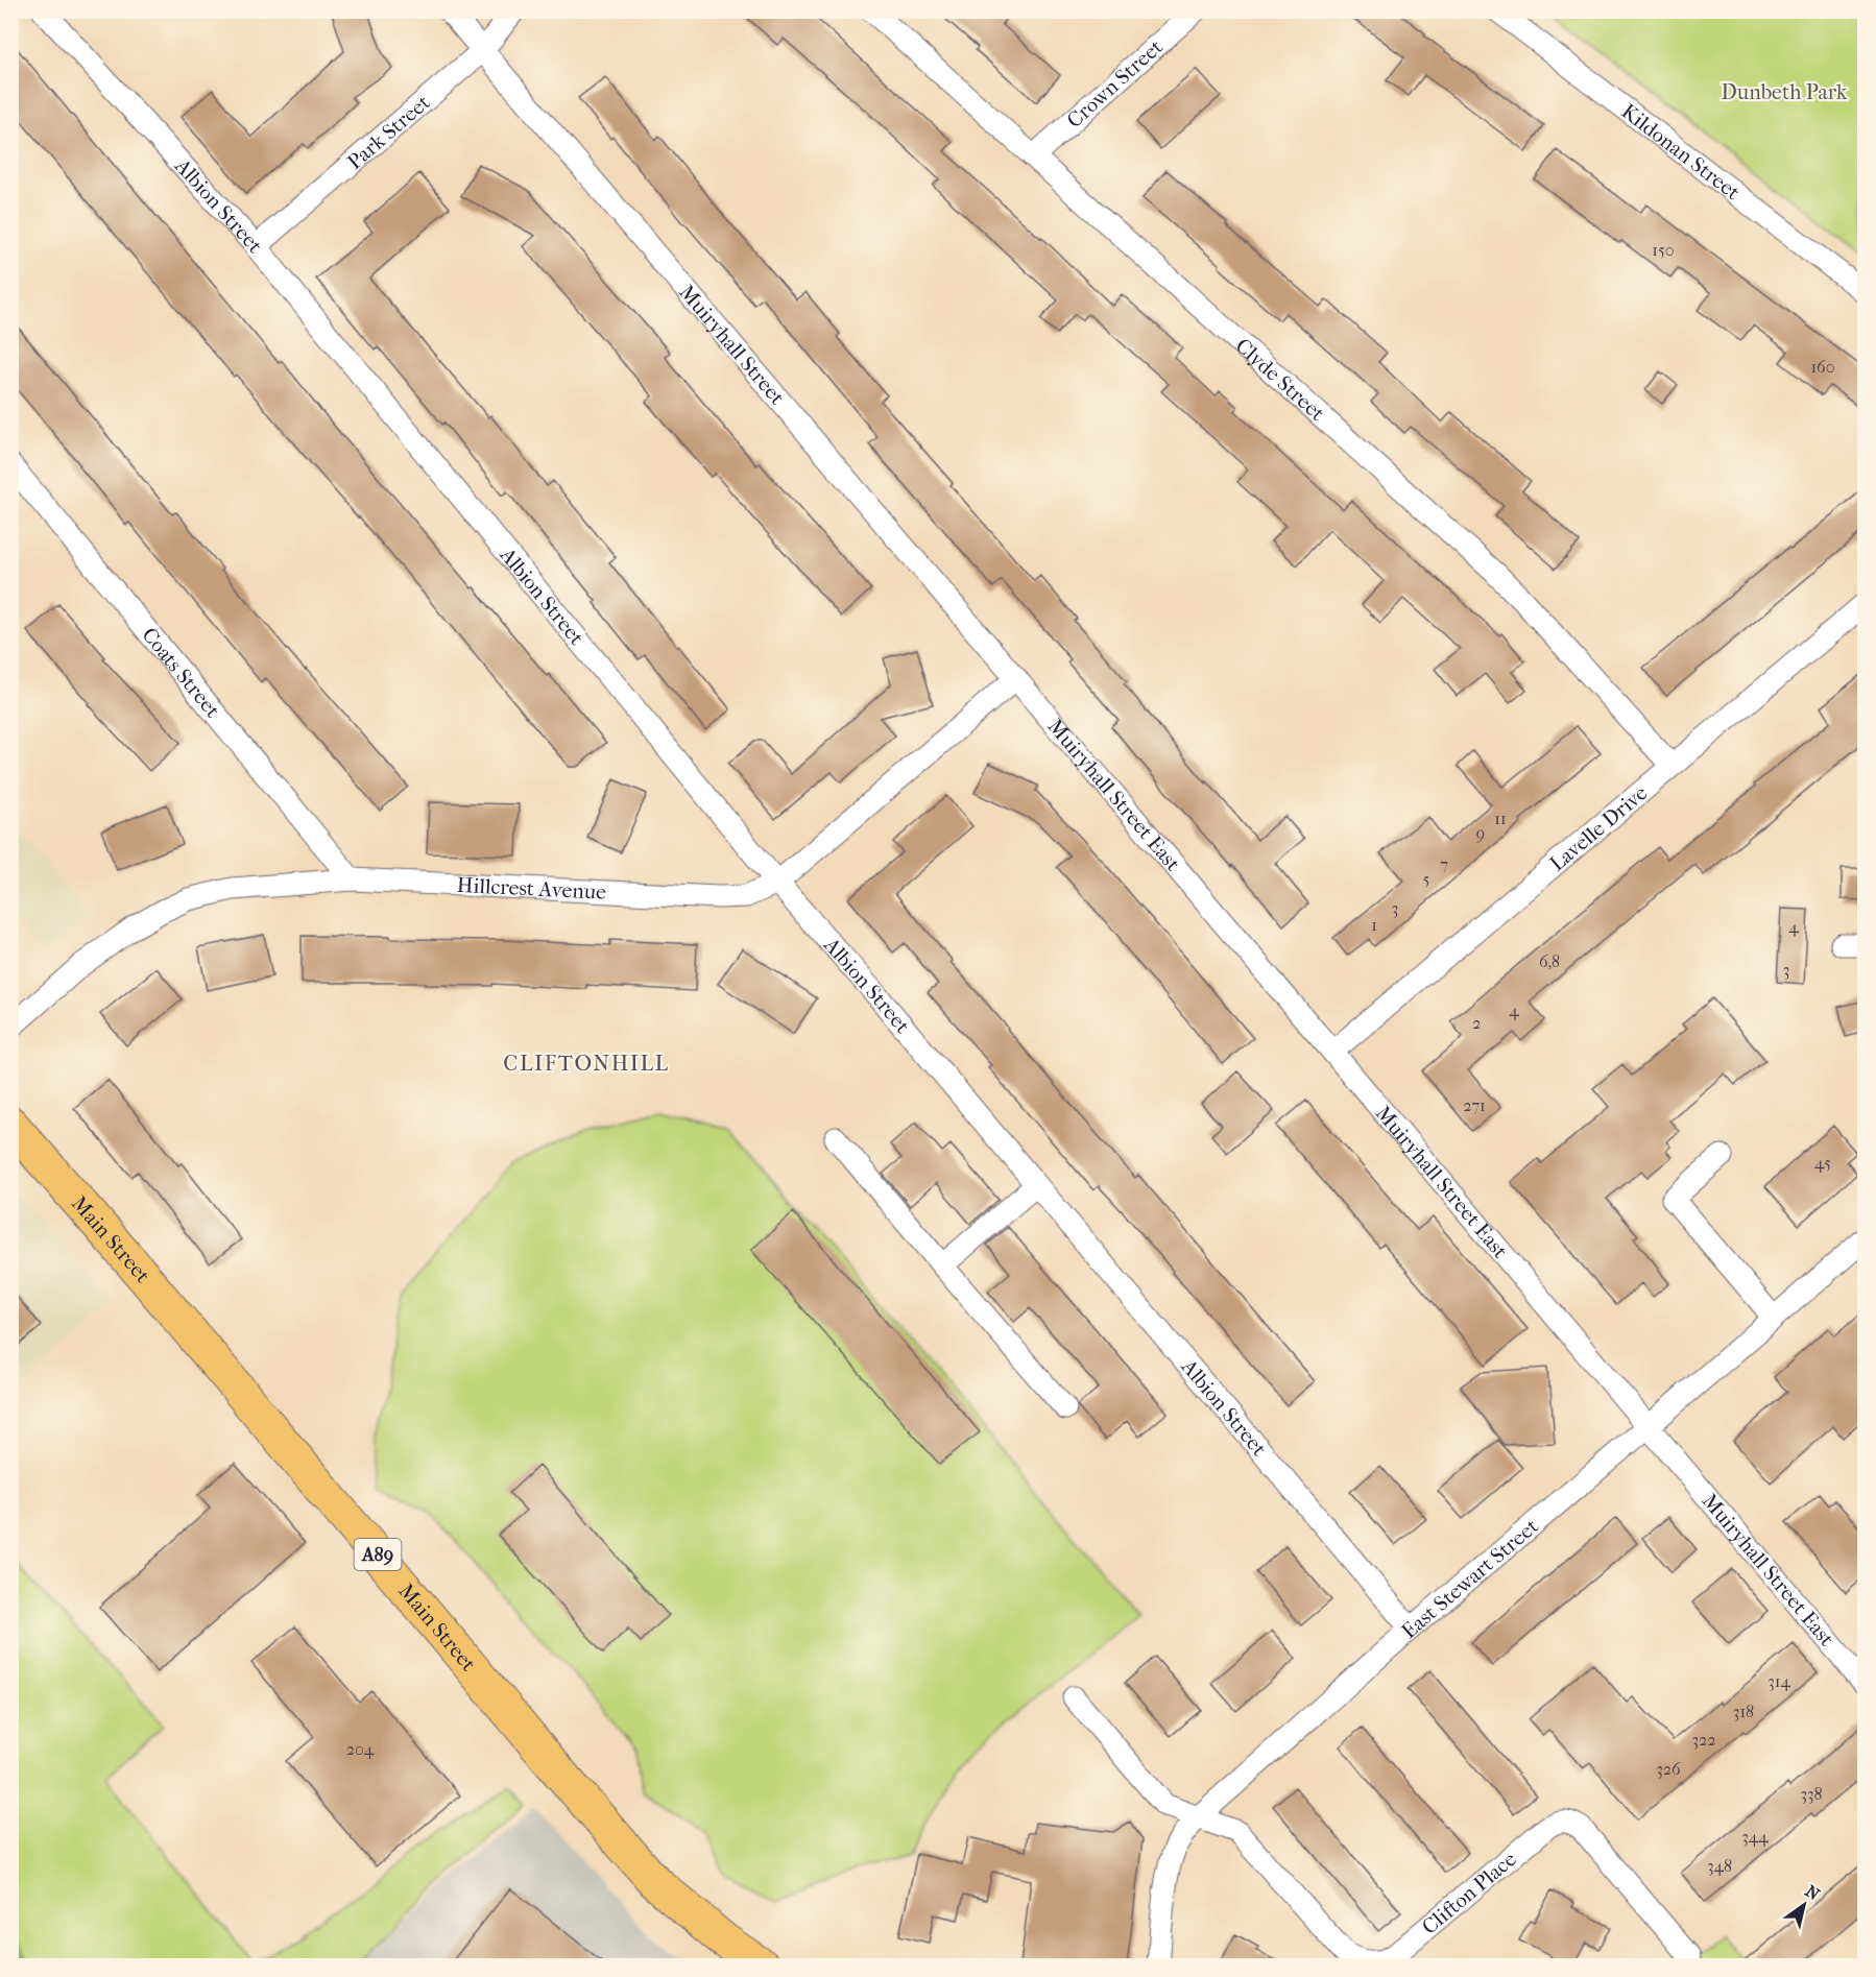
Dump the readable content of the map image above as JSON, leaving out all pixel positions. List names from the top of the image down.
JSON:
{
  "streets": {
    "main road": ["Main Street", "A89"],
    "street": [
      "Crown Street",
      "Park Street",
      "Kildonan Street",
      "Albion Street",
      "Muiryhall Street",
      "Clyde Street",
      "Coats Street",
      "Muiryhall Street East",
      "Lavelle Drive",
      "Hillcrest Avenue",
      "East Stewart Street",
      "Clifton Place"
    ]
  },
  "crossings": [
    ["Crown Street", "Clyde Street"],
    ["Park Street", "Albion Street"],
    ["Park Street", "Muiryhall Street"],
    ["Albion Street", "Hillcrest Avenue"],
    ["Albion Street", "East Stewart Street"],
    ["Muiryhall Street", "Muiryhall Street East"],
    ["Muiryhall Street", "Hillcrest Avenue"],
    ["Clyde Street", "Lavelle Drive"],
    ["Coats Street", "Hillcrest Avenue"],
    ["Muiryhall Street East", "Lavelle Drive"],
    ["Muiryhall Street East", "Hillcrest Avenue"],
    ["Muiryhall Street East", "East Stewart Street"],
    ["East Stewart Street", "Clifton Place"]
  ],
  "districts": ["CLIFTONHILL"],
  "parks": ["Dunbeth Park"],
  "house_numbers": [
    "150",
    "160",
    "11",
    "9",
    "7",
    "5",
    "3",
    "1",
    "4",
    "6,8",
    "3",
    "4",
    "2",
    "271",
    "45",
    "314",
    "318",
    "322",
    "204",
    "326",
    "338",
    "344",
    "348"
  ],
  "north": "top right"
}
